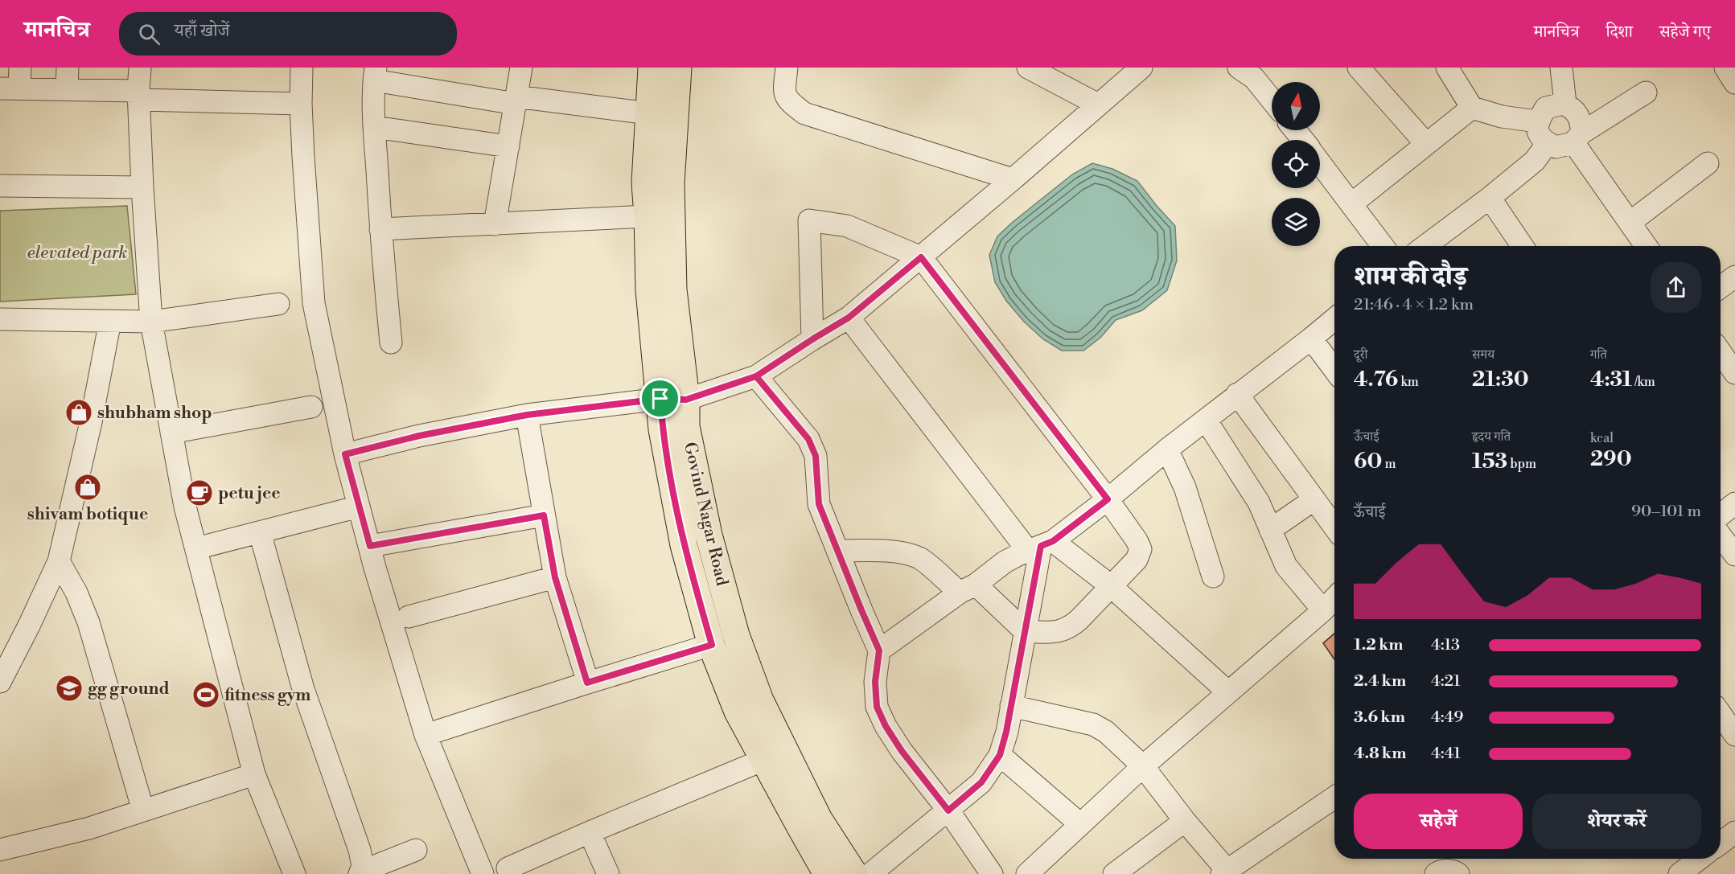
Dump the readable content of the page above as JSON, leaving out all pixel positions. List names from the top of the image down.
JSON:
{
  "streets": {
    "main road": ["Govind Nagar Road"]
  },
  "parks": ["elevated park"],
  "places": {
    "shop": ["shubham shop", "shivam botique"],
    "cafe": ["petu jee"],
    "school or university": ["gg ground"],
    "sports": ["fitness gym"]
  },
  "north": "top",
  "page": {
    "header": "मानचित्र",
    "search": "यहाँ खोजें",
    "nav": ["मानचित्र", "दिशा", "सहेजे गए"],
    "heading": ["शाम की दौड़", "21:46 · 4 × 1.2 km"],
    "stats": [
      ["दूरी", "4.76 km"],
      ["समय", "21:30"],
      ["गति", "4:31 /km"],
      ["ऊँचाई", "60 m"],
      ["हृदय गति", "153 bpm"],
      ["kcal", "290"]
    ],
    "chart": ["ऊँचाई", "90–101 m"],
    "list": [
      {
        "name": "1.2 km",
        "note": "4:13"
      },
      {
        "name": "2.4 km",
        "note": "4:21"
      },
      {
        "name": "3.6 km",
        "note": "4:49"
      },
      {
        "name": "4.8 km",
        "note": "4:41"
      }
    ],
    "buttons": ["सहेजें", "शेयर करें"]
  }
}
